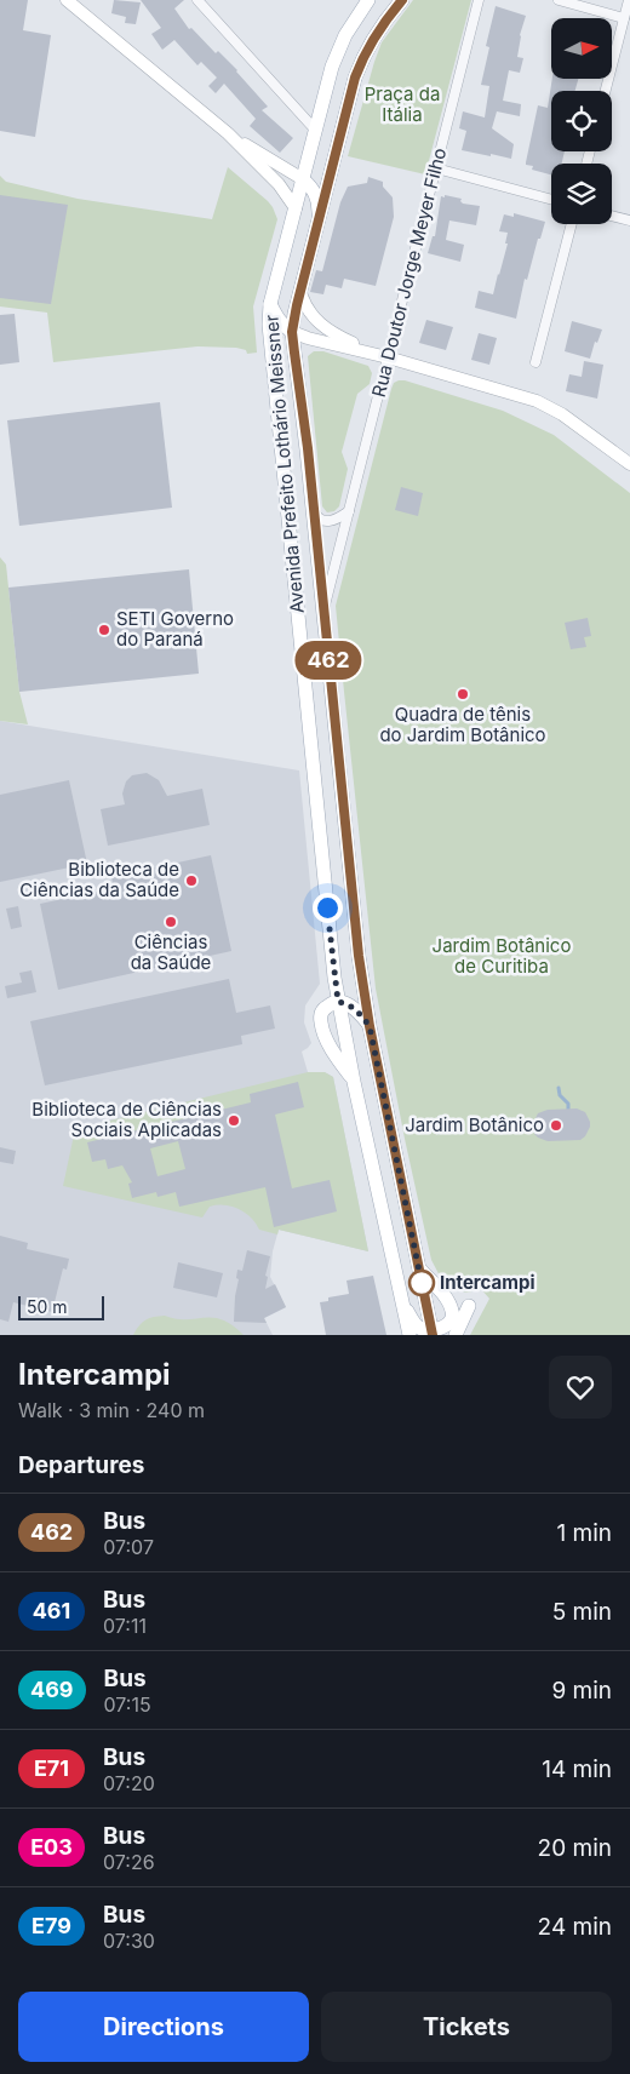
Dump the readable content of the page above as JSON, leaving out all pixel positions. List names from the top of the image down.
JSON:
{
  "streets": {
    "main road": ["Avenida Prefeito Lothário Meissner"],
    "street": ["Rua Doutor Jorge Meyer Filho"]
  },
  "crossings": [
    ["Rua Doutor Jorge Meyer Filho", "Avenida Prefeito Lothário Meissner"]
  ],
  "parks": ["Praça da Itália", "Jardim Botânico de Curitiba"],
  "places": [
    "SETI Governo do Paraná",
    "Quadra de tênis do Jardim Botânico",
    "Biblioteca de Ciências da Saúde",
    "Ciências da Saúde",
    "Biblioteca de Ciências Sociais Aplicadas",
    "Jardim Botânico",
    "Intercampi"
  ],
  "lines": ["bus line 462"],
  "scale_bar": "50 m",
  "north": "right",
  "page": {
    "on_map": "462",
    "scale": "50 m",
    "heading": [
      ["Intercampi", "Walk · 3 min · 240 m"],
      "Departures"
    ],
    "list": [
      {
        "mark": "462",
        "name": "Bus",
        "note": "07:07",
        "value": "1 min"
      },
      {
        "mark": "461",
        "name": "Bus",
        "note": "07:11",
        "value": "5 min"
      },
      {
        "mark": "469",
        "name": "Bus",
        "note": "07:15",
        "value": "9 min"
      },
      {
        "mark": "E71",
        "name": "Bus",
        "note": "07:20",
        "value": "14 min"
      },
      {
        "mark": "E03",
        "name": "Bus",
        "note": "07:26",
        "value": "20 min"
      },
      {
        "mark": "E79",
        "name": "Bus",
        "note": "07:30",
        "value": "24 min"
      }
    ],
    "buttons": ["Directions", "Tickets"]
  }
}
